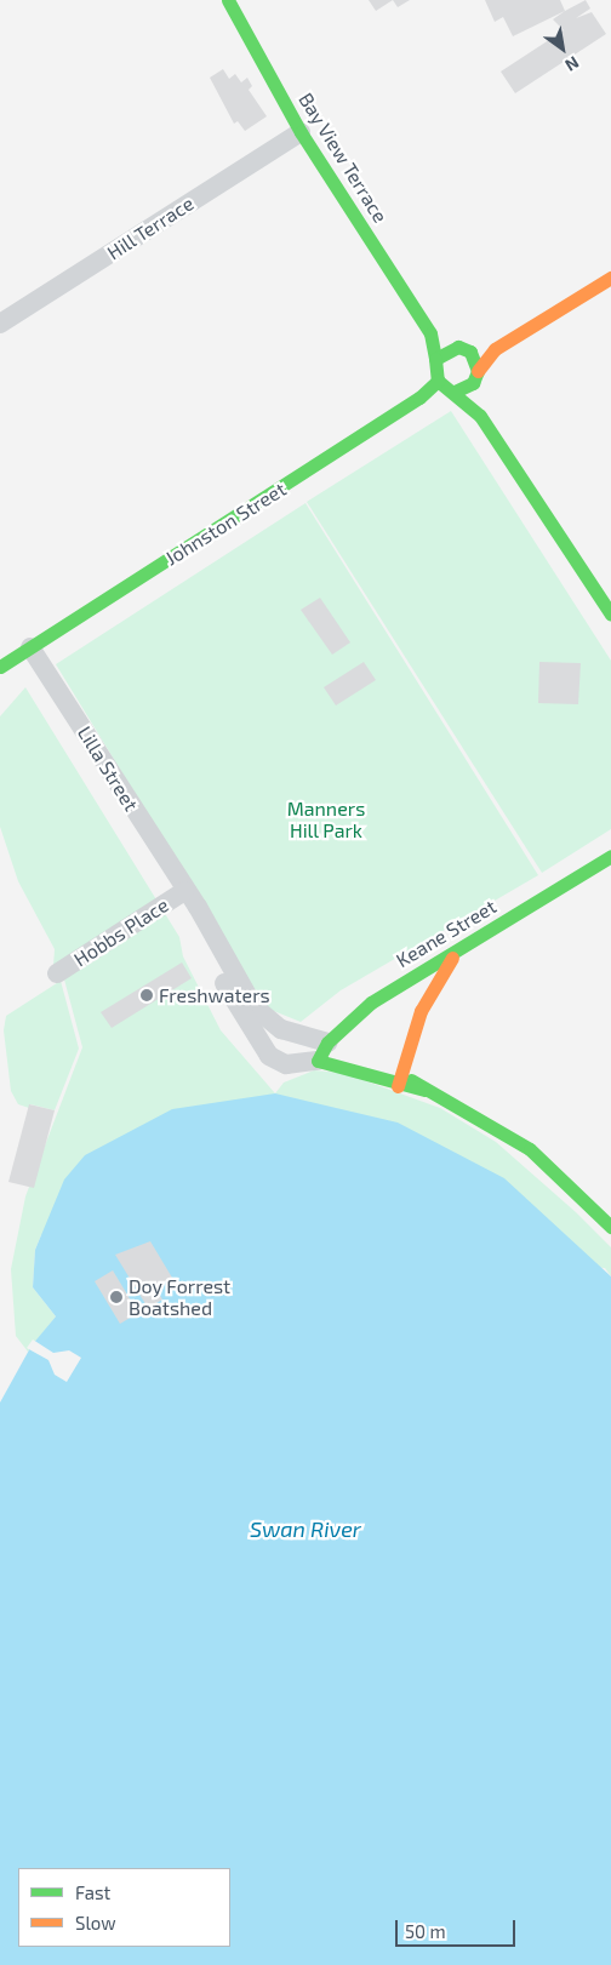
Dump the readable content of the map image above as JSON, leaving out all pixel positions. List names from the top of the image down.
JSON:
{
  "streets": {
    "street": [
      "Bay View Terrace",
      "Hill Terrace",
      "Johnston Street",
      "Lilla Street",
      "Hobbs Place",
      "Keane Street"
    ]
  },
  "crossings": [
    ["Bay View Terrace", "Hill Terrace"],
    ["Bay View Terrace", "Johnston Street"],
    ["Johnston Street", "Lilla Street"],
    ["Lilla Street", "Hobbs Place"],
    ["Lilla Street", "Keane Street"]
  ],
  "water": ["Swan River"],
  "parks": ["Manners Hill Park"],
  "places": ["Freshwaters", "Doy Forrest Boatshed"],
  "legend": ["Fast", "Slow"],
  "scale_bar": "50 m",
  "north": "bottom right"
}
